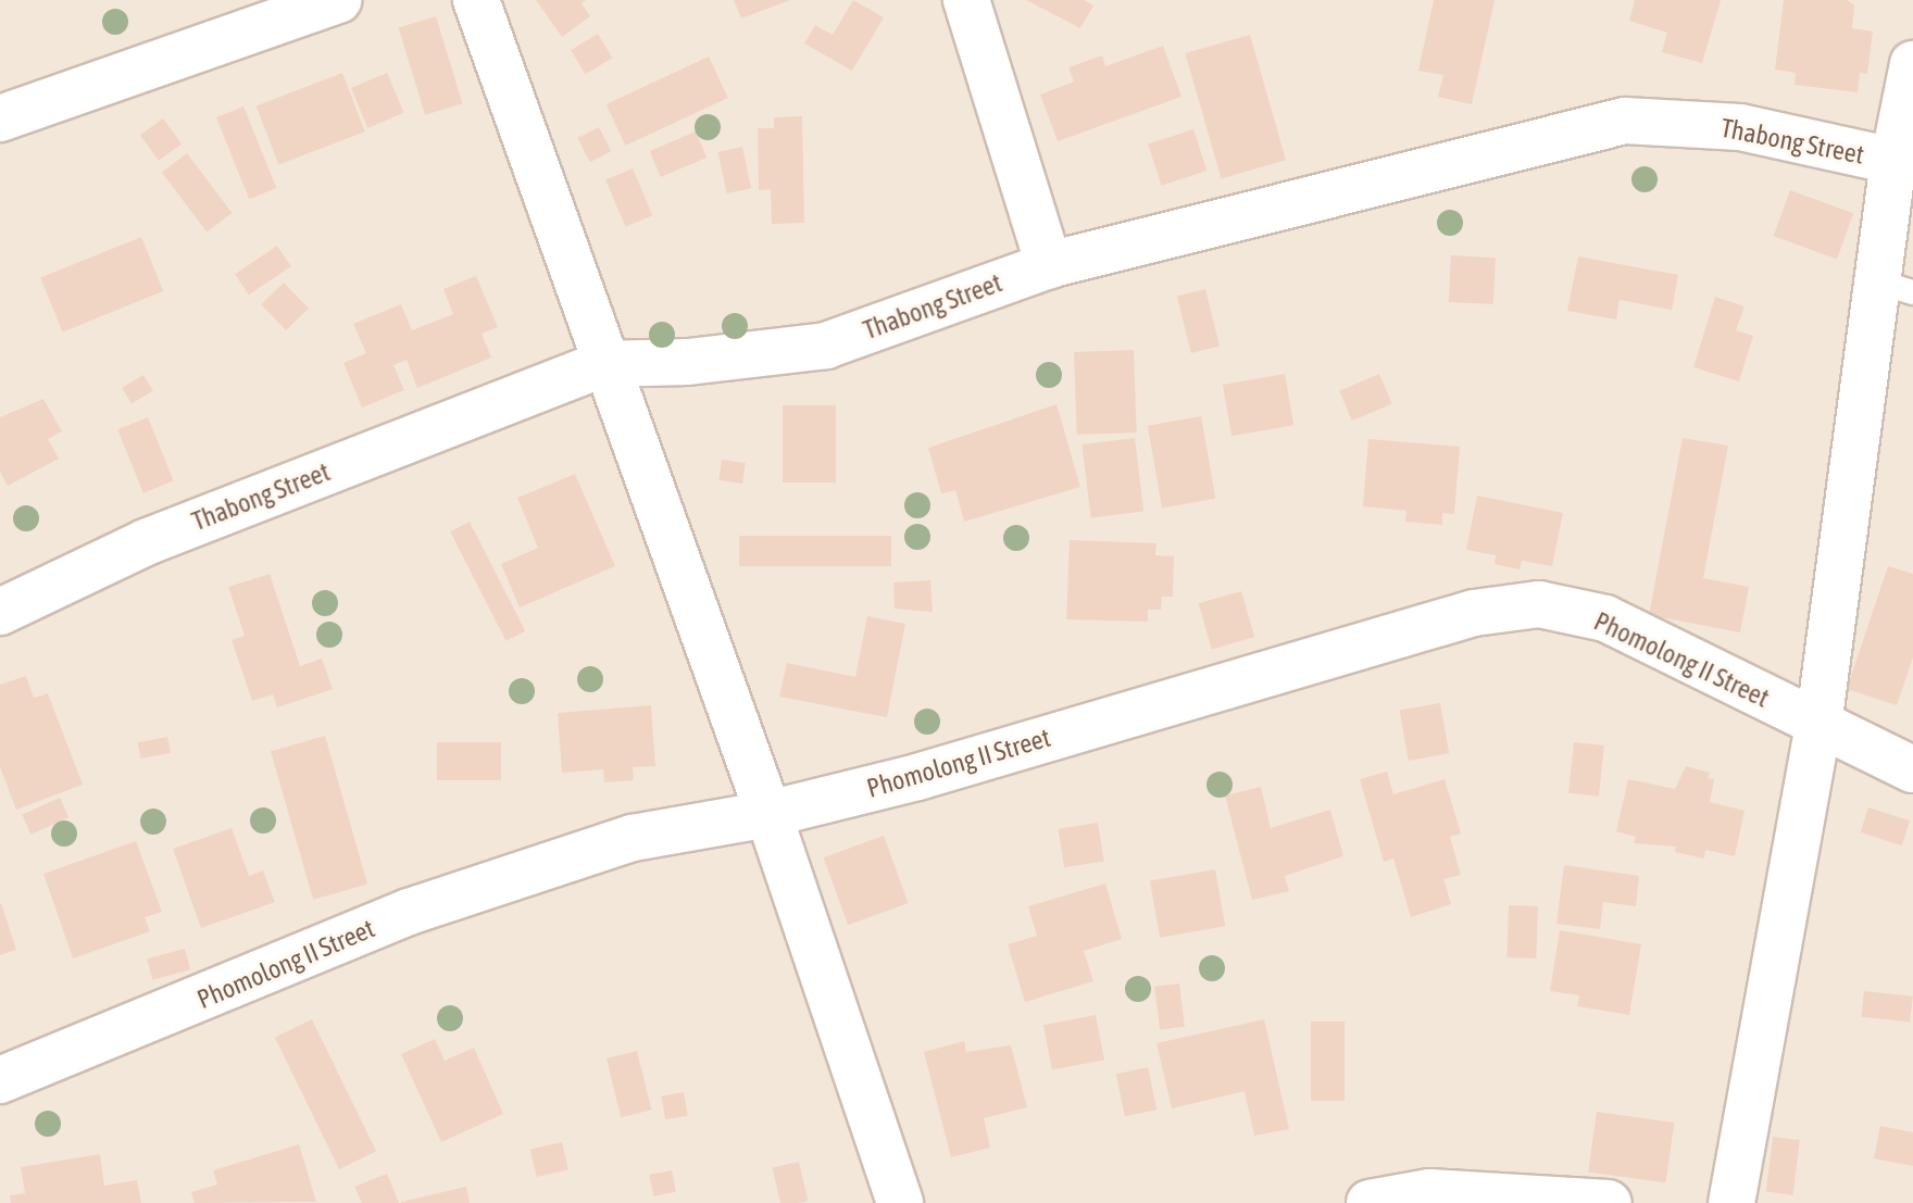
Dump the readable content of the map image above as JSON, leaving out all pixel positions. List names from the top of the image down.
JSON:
{
  "streets": {
    "street": ["Thabong Street", "Phomolong II Street"]
  }
}
